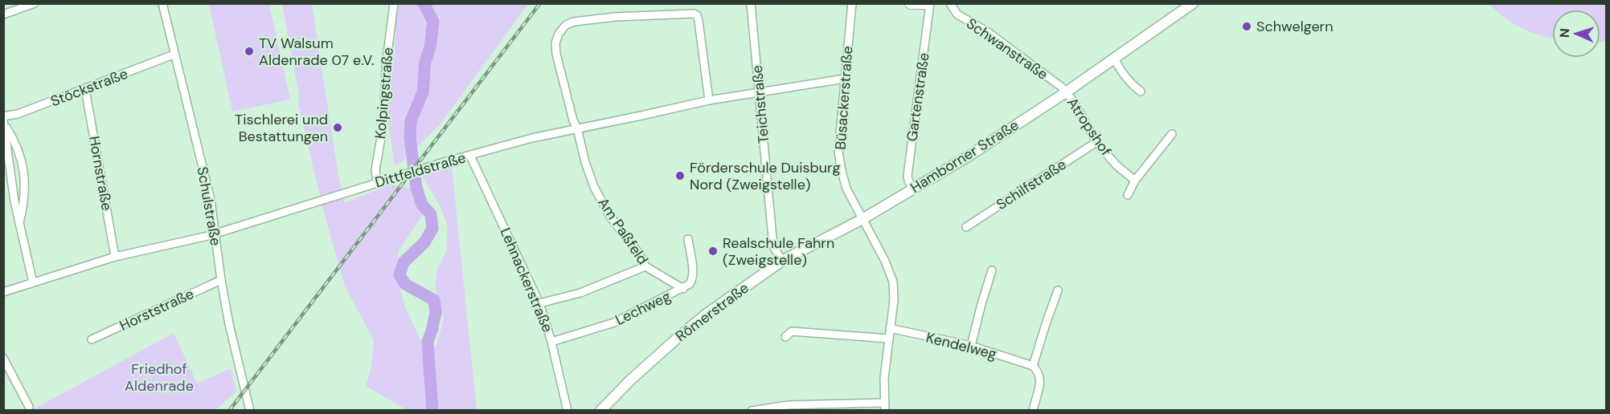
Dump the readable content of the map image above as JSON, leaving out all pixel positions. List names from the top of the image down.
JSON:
{
  "streets": {
    "street": [
      "Schwanstraße",
      "Stöckstraße",
      "Kolpingstraße",
      "Gartenstraße",
      "Büsackerstraße",
      "Teichstraße",
      "Atropshof",
      "Hamborner Straße",
      "Dittfeldstraße",
      "Hornstraße",
      "Schilfstraße",
      "Schulstraße",
      "Am Paßfeld",
      "Lehnackerstraße",
      "Lechweg",
      "Horststraße",
      "Römerstraße",
      "Kendelweg"
    ]
  },
  "crossings": [
    ["Schwanstraße", "Atropshof"],
    ["Schwanstraße", "Hamborner Straße"],
    ["Stöckstraße", "Hornstraße"],
    ["Stöckstraße", "Schulstraße"],
    ["Kolpingstraße", "Dittfeldstraße"],
    ["Gartenstraße", "Hamborner Straße"],
    ["Büsackerstraße", "Hamborner Straße"],
    ["Büsackerstraße", "Dittfeldstraße"],
    ["Büsackerstraße", "Römerstraße"],
    ["Büsackerstraße", "Kendelweg"],
    ["Teichstraße", "Dittfeldstraße"],
    ["Teichstraße", "Römerstraße"],
    ["Atropshof", "Hamborner Straße"],
    ["Atropshof", "Schilfstraße"],
    ["Hamborner Straße", "Römerstraße"],
    ["Dittfeldstraße", "Hornstraße"],
    ["Dittfeldstraße", "Schulstraße"],
    ["Dittfeldstraße", "Am Paßfeld"],
    ["Dittfeldstraße", "Lehnackerstraße"],
    ["Schulstraße", "Horststraße"],
    ["Am Paßfeld", "Lechweg"],
    ["Lehnackerstraße", "Lechweg"]
  ],
  "parks": ["Friedhof Aldenrade"],
  "places": [
    "Schwelgern",
    "TV Walsum Aldenrade 07 e.V.",
    "Tischlerei und Bestattungen",
    "Förderschule Duisburg Nord (Zweigstelle)",
    "Realschule Fahrn (Zweigstelle)"
  ],
  "north": "left"
}
